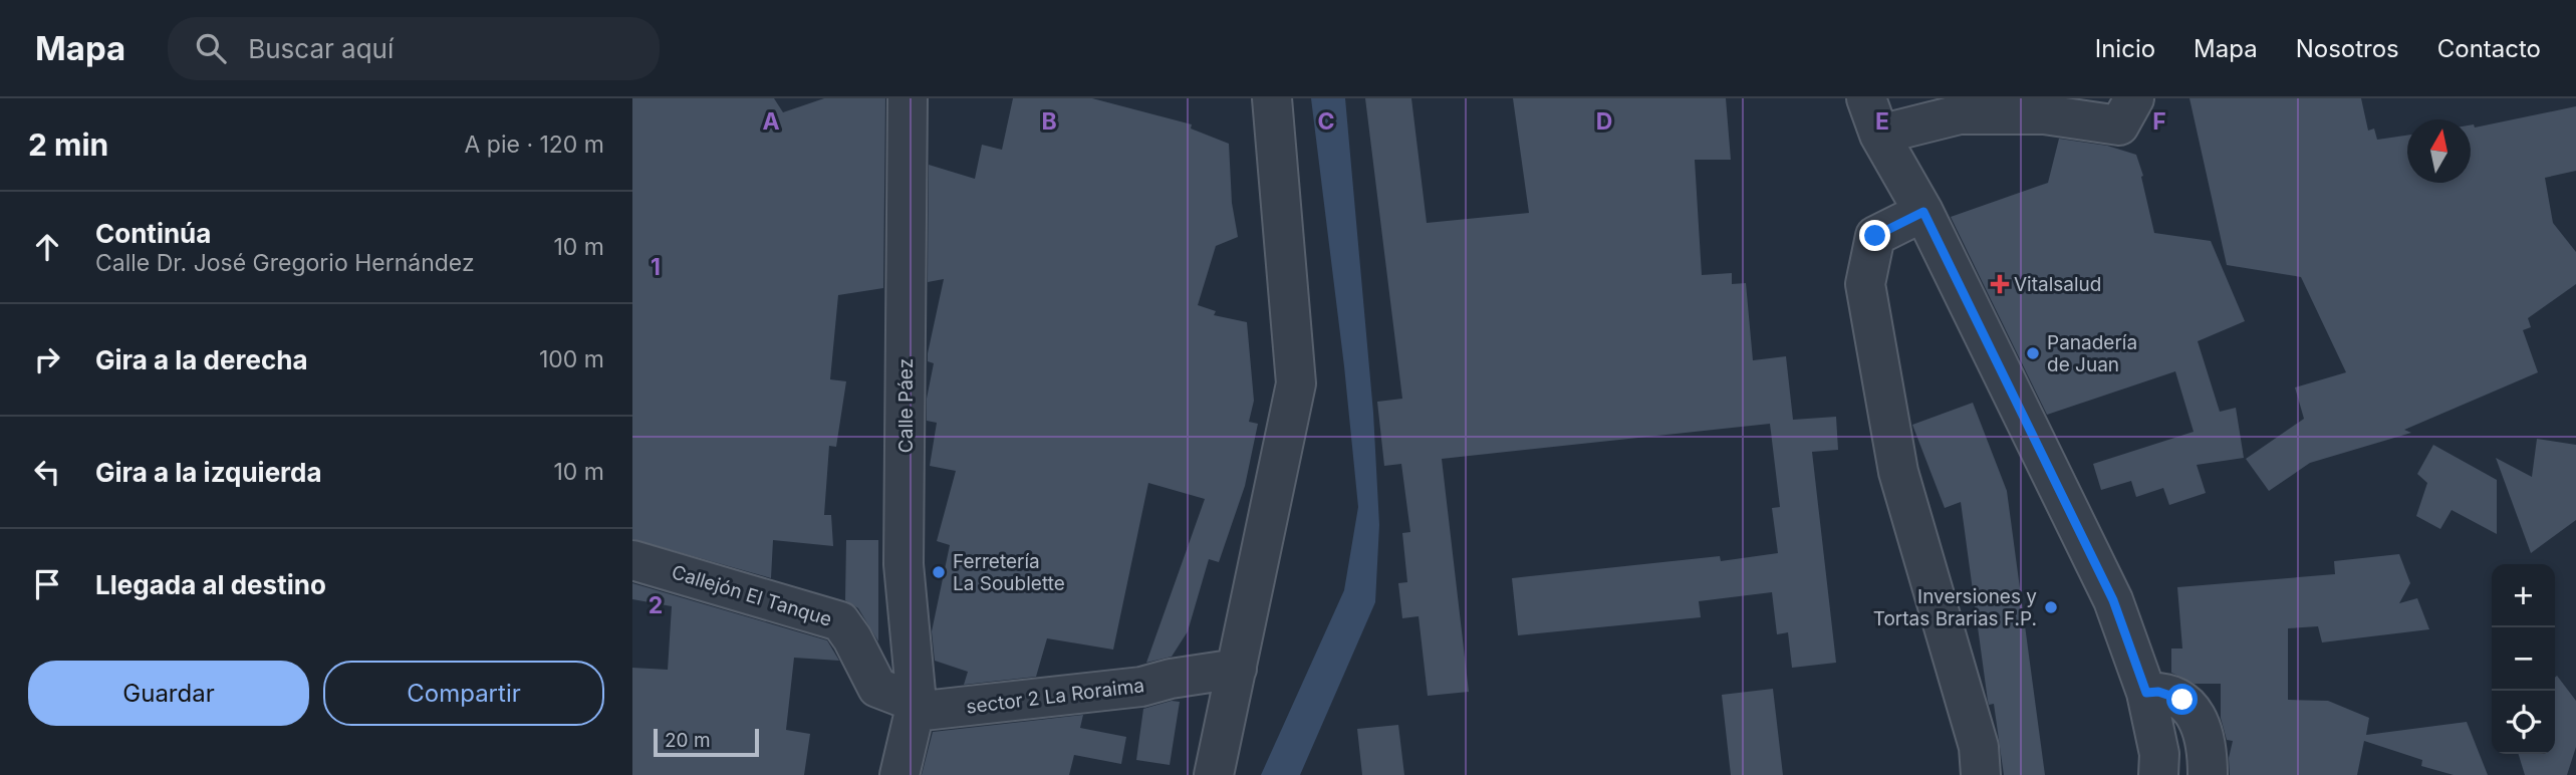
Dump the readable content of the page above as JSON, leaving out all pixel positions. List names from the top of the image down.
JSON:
{
  "streets": {
    "street": ["Calle Páez", "Callejón El Tanque", "sector 2 La Roraima"]
  },
  "crossings": [
    ["Calle Páez", "Callejón El Tanque"],
    ["Calle Páez", "sector 2 La Roraima"],
    ["Callejón El Tanque", "sector 2 La Roraima"]
  ],
  "places": {
    "health": ["Vitalsalud"],
    "other": ["Panadería de Juan", "Ferretería La Soublette", "Inversiones y Tortas Brarias F.P."]
  },
  "scale_bar": "20 m",
  "north": "top",
  "page": {
    "header": "Mapa",
    "search": "Buscar aquí",
    "nav": [
      "Inicio",
      "Mapa",
      "Nosotros",
      "Contacto"
    ],
    "heading": ["2 min", "A pie · 120 m"],
    "list": [
      ["Continúa", "Calle Dr. José Gregorio Hernández", "10 m"],
      ["Gira a la derecha", "100 m"],
      ["Gira a la izquierda", "10 m"],
      "Llegada al destino"
    ],
    "map_buttons": ["+", "−"],
    "buttons": ["Guardar", "Compartir"],
    "scale": "20 m"
  },
  "grid": {
    "columns": [
      "A",
      "B",
      "C",
      "D",
      "E",
      "F"
    ],
    "rows": ["1", "2"]
  }
}
